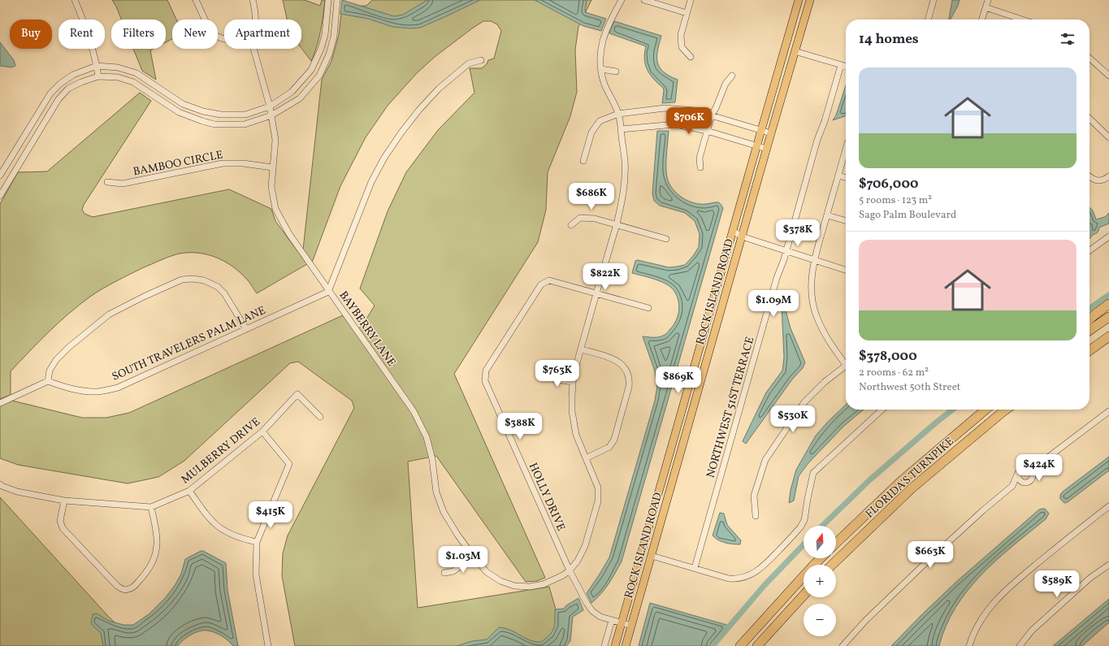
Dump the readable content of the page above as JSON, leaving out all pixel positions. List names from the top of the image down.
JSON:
{
  "streets": {
    "highway": ["FLORIDA'S TURNPIKE"],
    "main road": ["ROCK ISLAND ROAD"],
    "street": [
      "BAMBOO CIRCLE",
      "BAYBERRY LANE",
      "SOUTH TRAVELERS PALM LANE",
      "NORTHWEST 51ST TERRACE",
      "MULBERRY DRIVE",
      "HOLLY DRIVE"
    ]
  },
  "crossings": [
    ["BAMBOO CIRCLE", "BAYBERRY LANE"],
    ["ROCK ISLAND ROAD", "HOLLY DRIVE"],
    ["BAYBERRY LANE", "SOUTH TRAVELERS PALM LANE"],
    ["BAYBERRY LANE", "HOLLY DRIVE"]
  ],
  "north": "top",
  "page": {
    "chip": [
      "Buy",
      "Rent",
      "Filters",
      "New",
      "Apartment"
    ],
    "heading": "14 homes",
    "list": [
      {
        "name": "$706,000",
        "note": "5 rooms · 123 m² · Sago Palm Boulevard"
      },
      {
        "name": "$378,000",
        "note": "2 rooms · 62 m² · Northwest 50th Street"
      }
    ],
    "price": [
      "$706K",
      "$686K",
      "$378K",
      "$822K",
      "$1.09M",
      "$763K",
      "$869K",
      "$530K",
      "$388K",
      "$424K",
      "$415K",
      "$663K",
      "$1.03M",
      "$589K"
    ],
    "map_buttons": ["+", "−"]
  }
}
